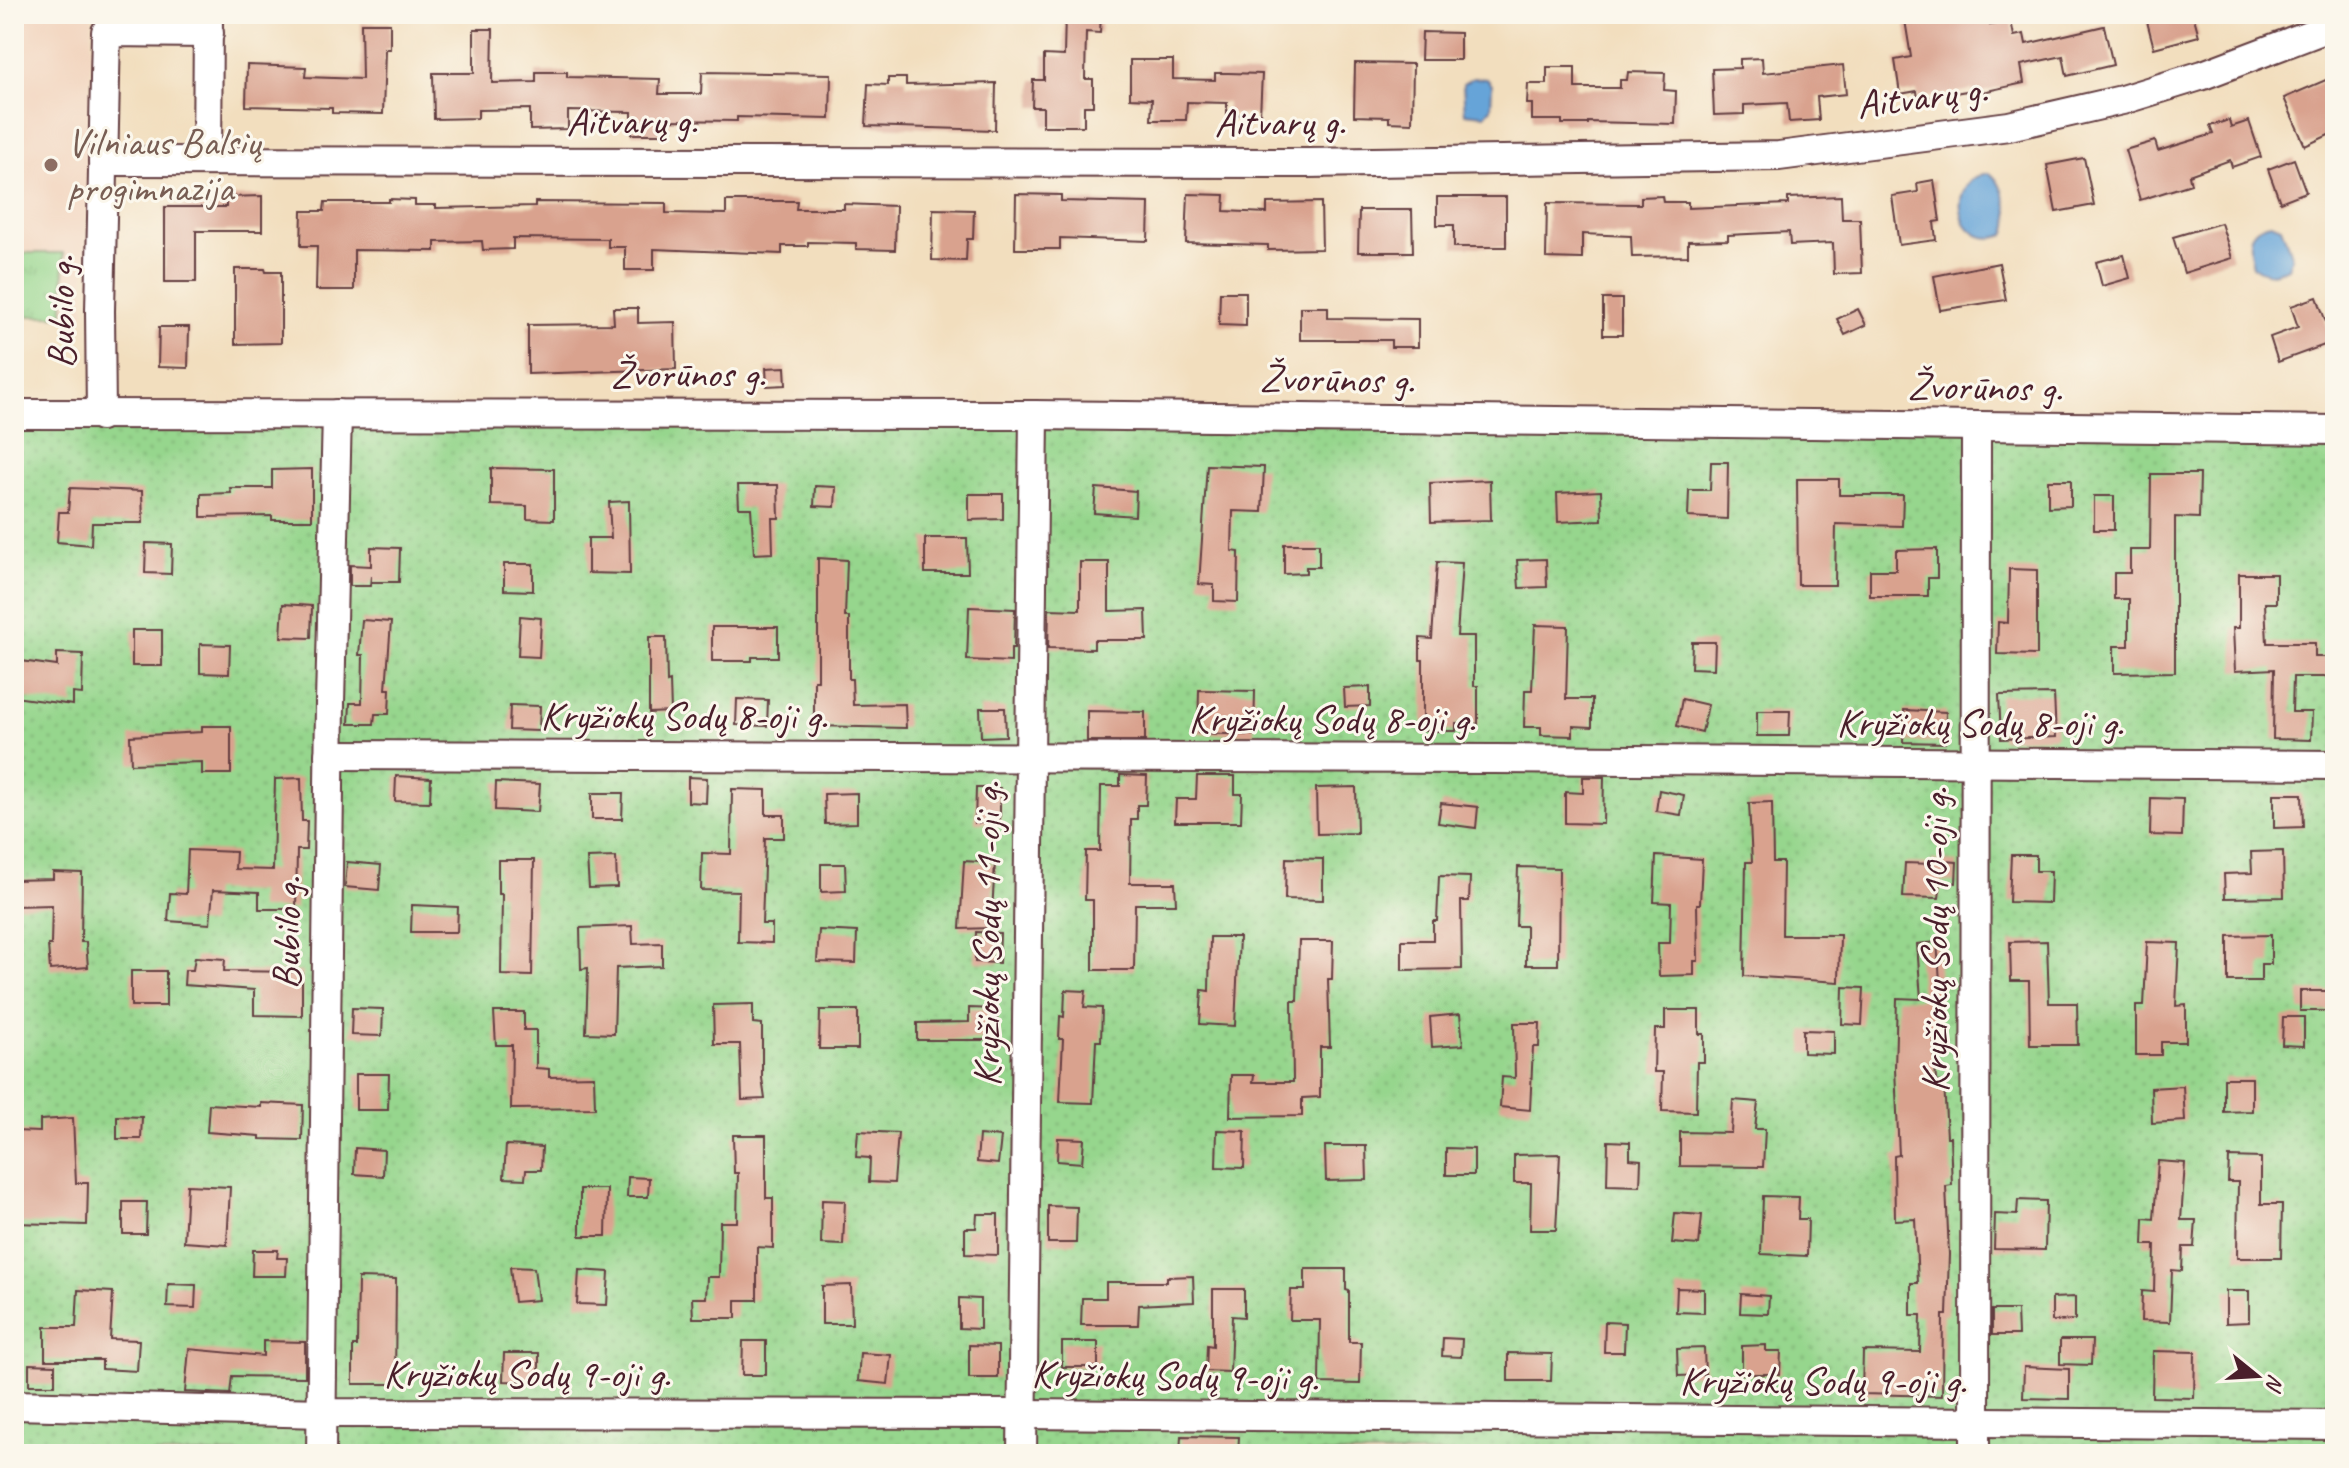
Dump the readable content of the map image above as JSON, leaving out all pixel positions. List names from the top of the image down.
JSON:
{
  "streets": {
    "street": [
      "Aitvarų g.",
      "Bubilo g.",
      "Žvorūnos g.",
      "Kryžiokų Sodų 8-oji g.",
      "Kryžiokų Sodų 11-oji g.",
      "Kryžiokų Sodų 10-oji g.",
      "Kryžiokų Sodų 9-oji g."
    ]
  },
  "crossings": [
    ["Aitvarų g.", "Bubilo g."],
    ["Bubilo g.", "Žvorūnos g."],
    ["Bubilo g.", "Kryžiokų Sodų 8-oji g."],
    ["Bubilo g.", "Kryžiokų Sodų 9-oji g."],
    ["Žvorūnos g.", "Kryžiokų Sodų 11-oji g."],
    ["Žvorūnos g.", "Kryžiokų Sodų 10-oji g."],
    ["Kryžiokų Sodų 8-oji g.", "Kryžiokų Sodų 11-oji g."],
    ["Kryžiokų Sodų 8-oji g.", "Kryžiokų Sodų 10-oji g."],
    ["Kryžiokų Sodų 11-oji g.", "Kryžiokų Sodų 9-oji g."],
    ["Kryžiokų Sodų 10-oji g.", "Kryžiokų Sodų 9-oji g."]
  ],
  "places": ["Vilniaus Balsių progimnazija"],
  "north": "right"
}
